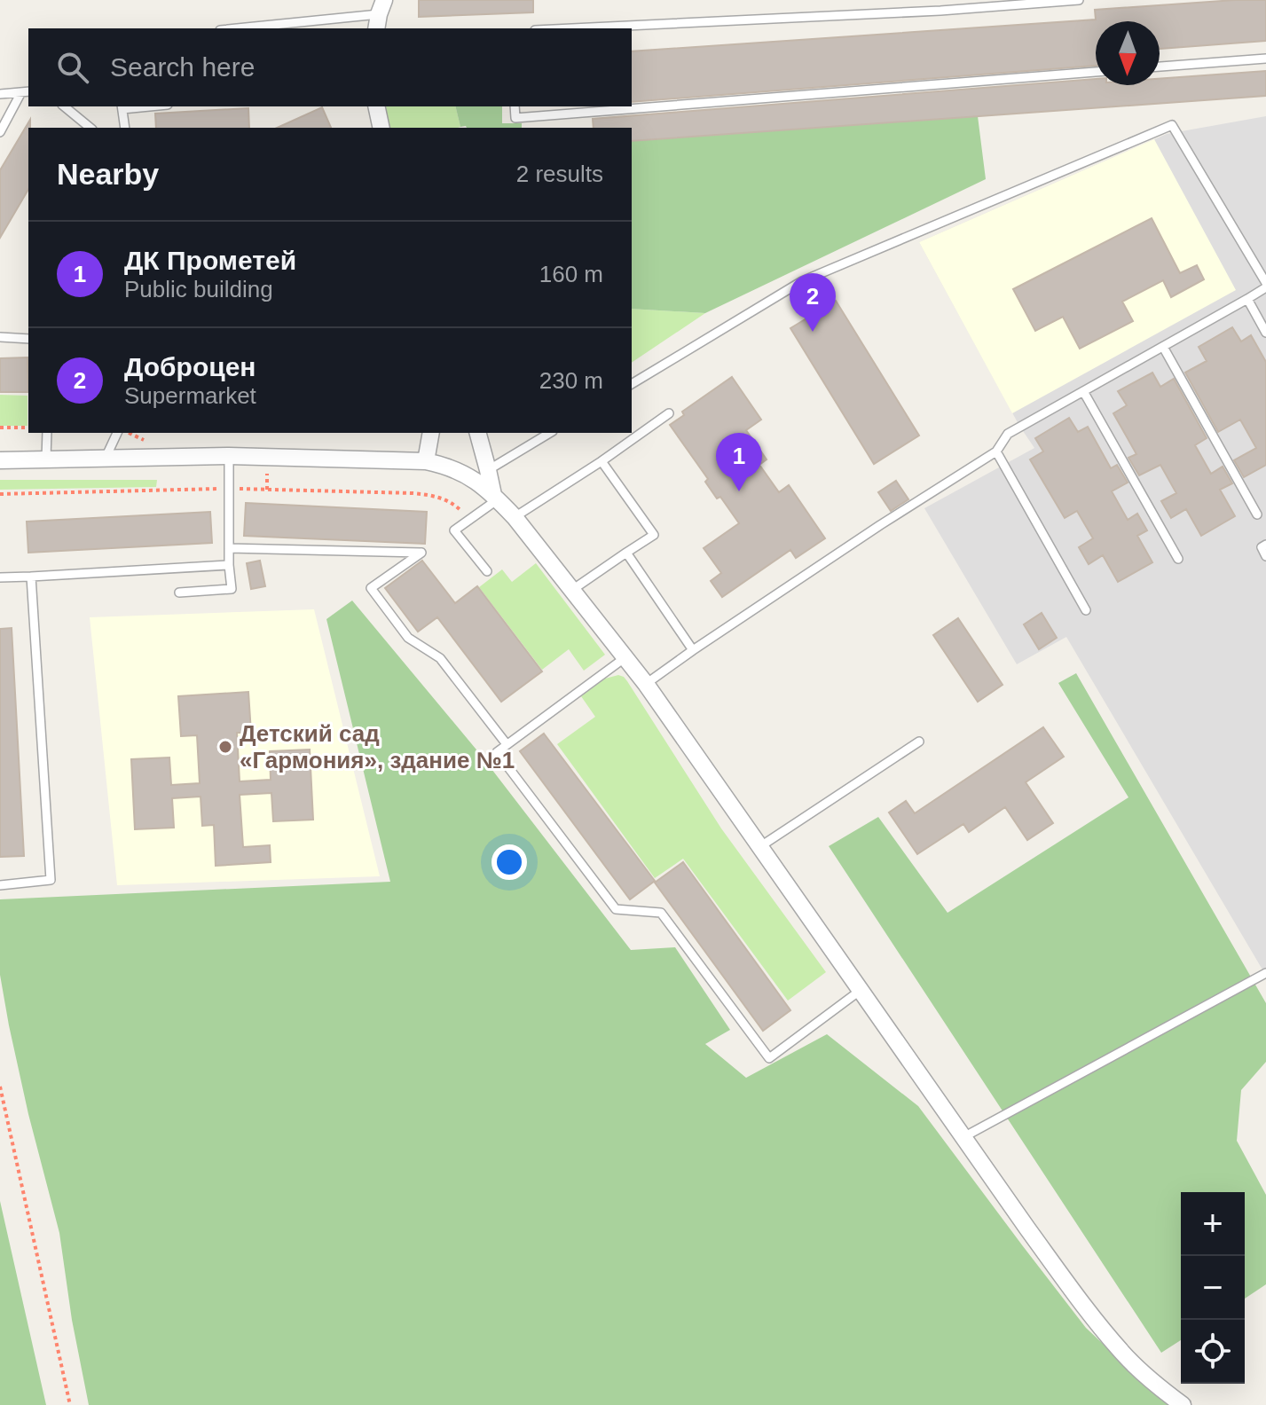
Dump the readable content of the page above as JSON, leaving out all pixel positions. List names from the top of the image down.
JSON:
{
  "places": ["Детский сад «Гармония», здание №1"],
  "north": "bottom",
  "page": {
    "search": "Search here",
    "heading": ["Nearby", "2 results"],
    "list": [
      {
        "mark": "1",
        "name": "ДК Прометей",
        "note": "Public building",
        "value": "160 m"
      },
      {
        "mark": "2",
        "name": "Доброцен",
        "note": "Supermarket",
        "value": "230 m"
      }
    ],
    "pins": ["2", "1"],
    "map_buttons": ["+", "−"]
  }
}
